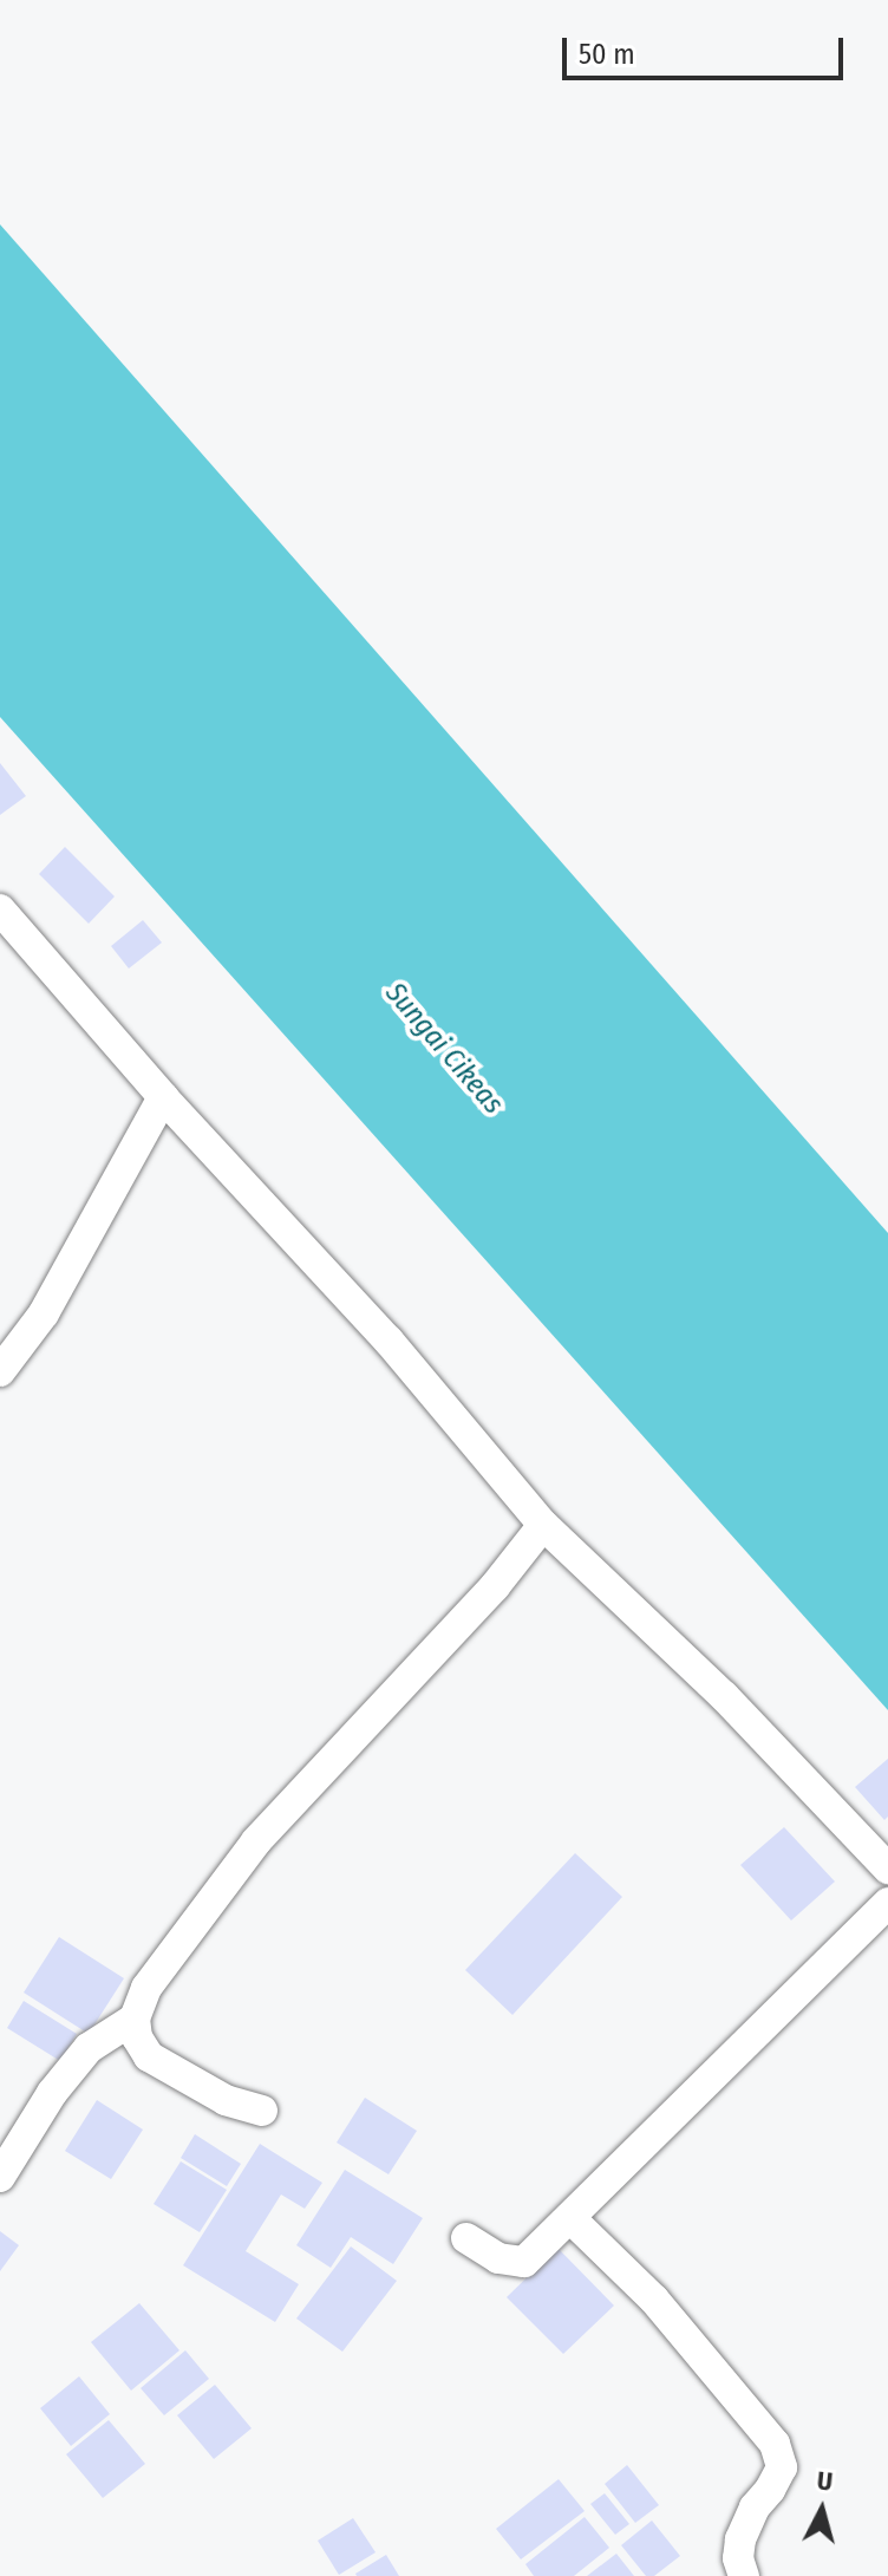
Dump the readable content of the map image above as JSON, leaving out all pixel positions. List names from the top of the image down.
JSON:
{
  "water": ["Sungai Cikeas"],
  "scale_bar": "50 m",
  "north": "top"
}
